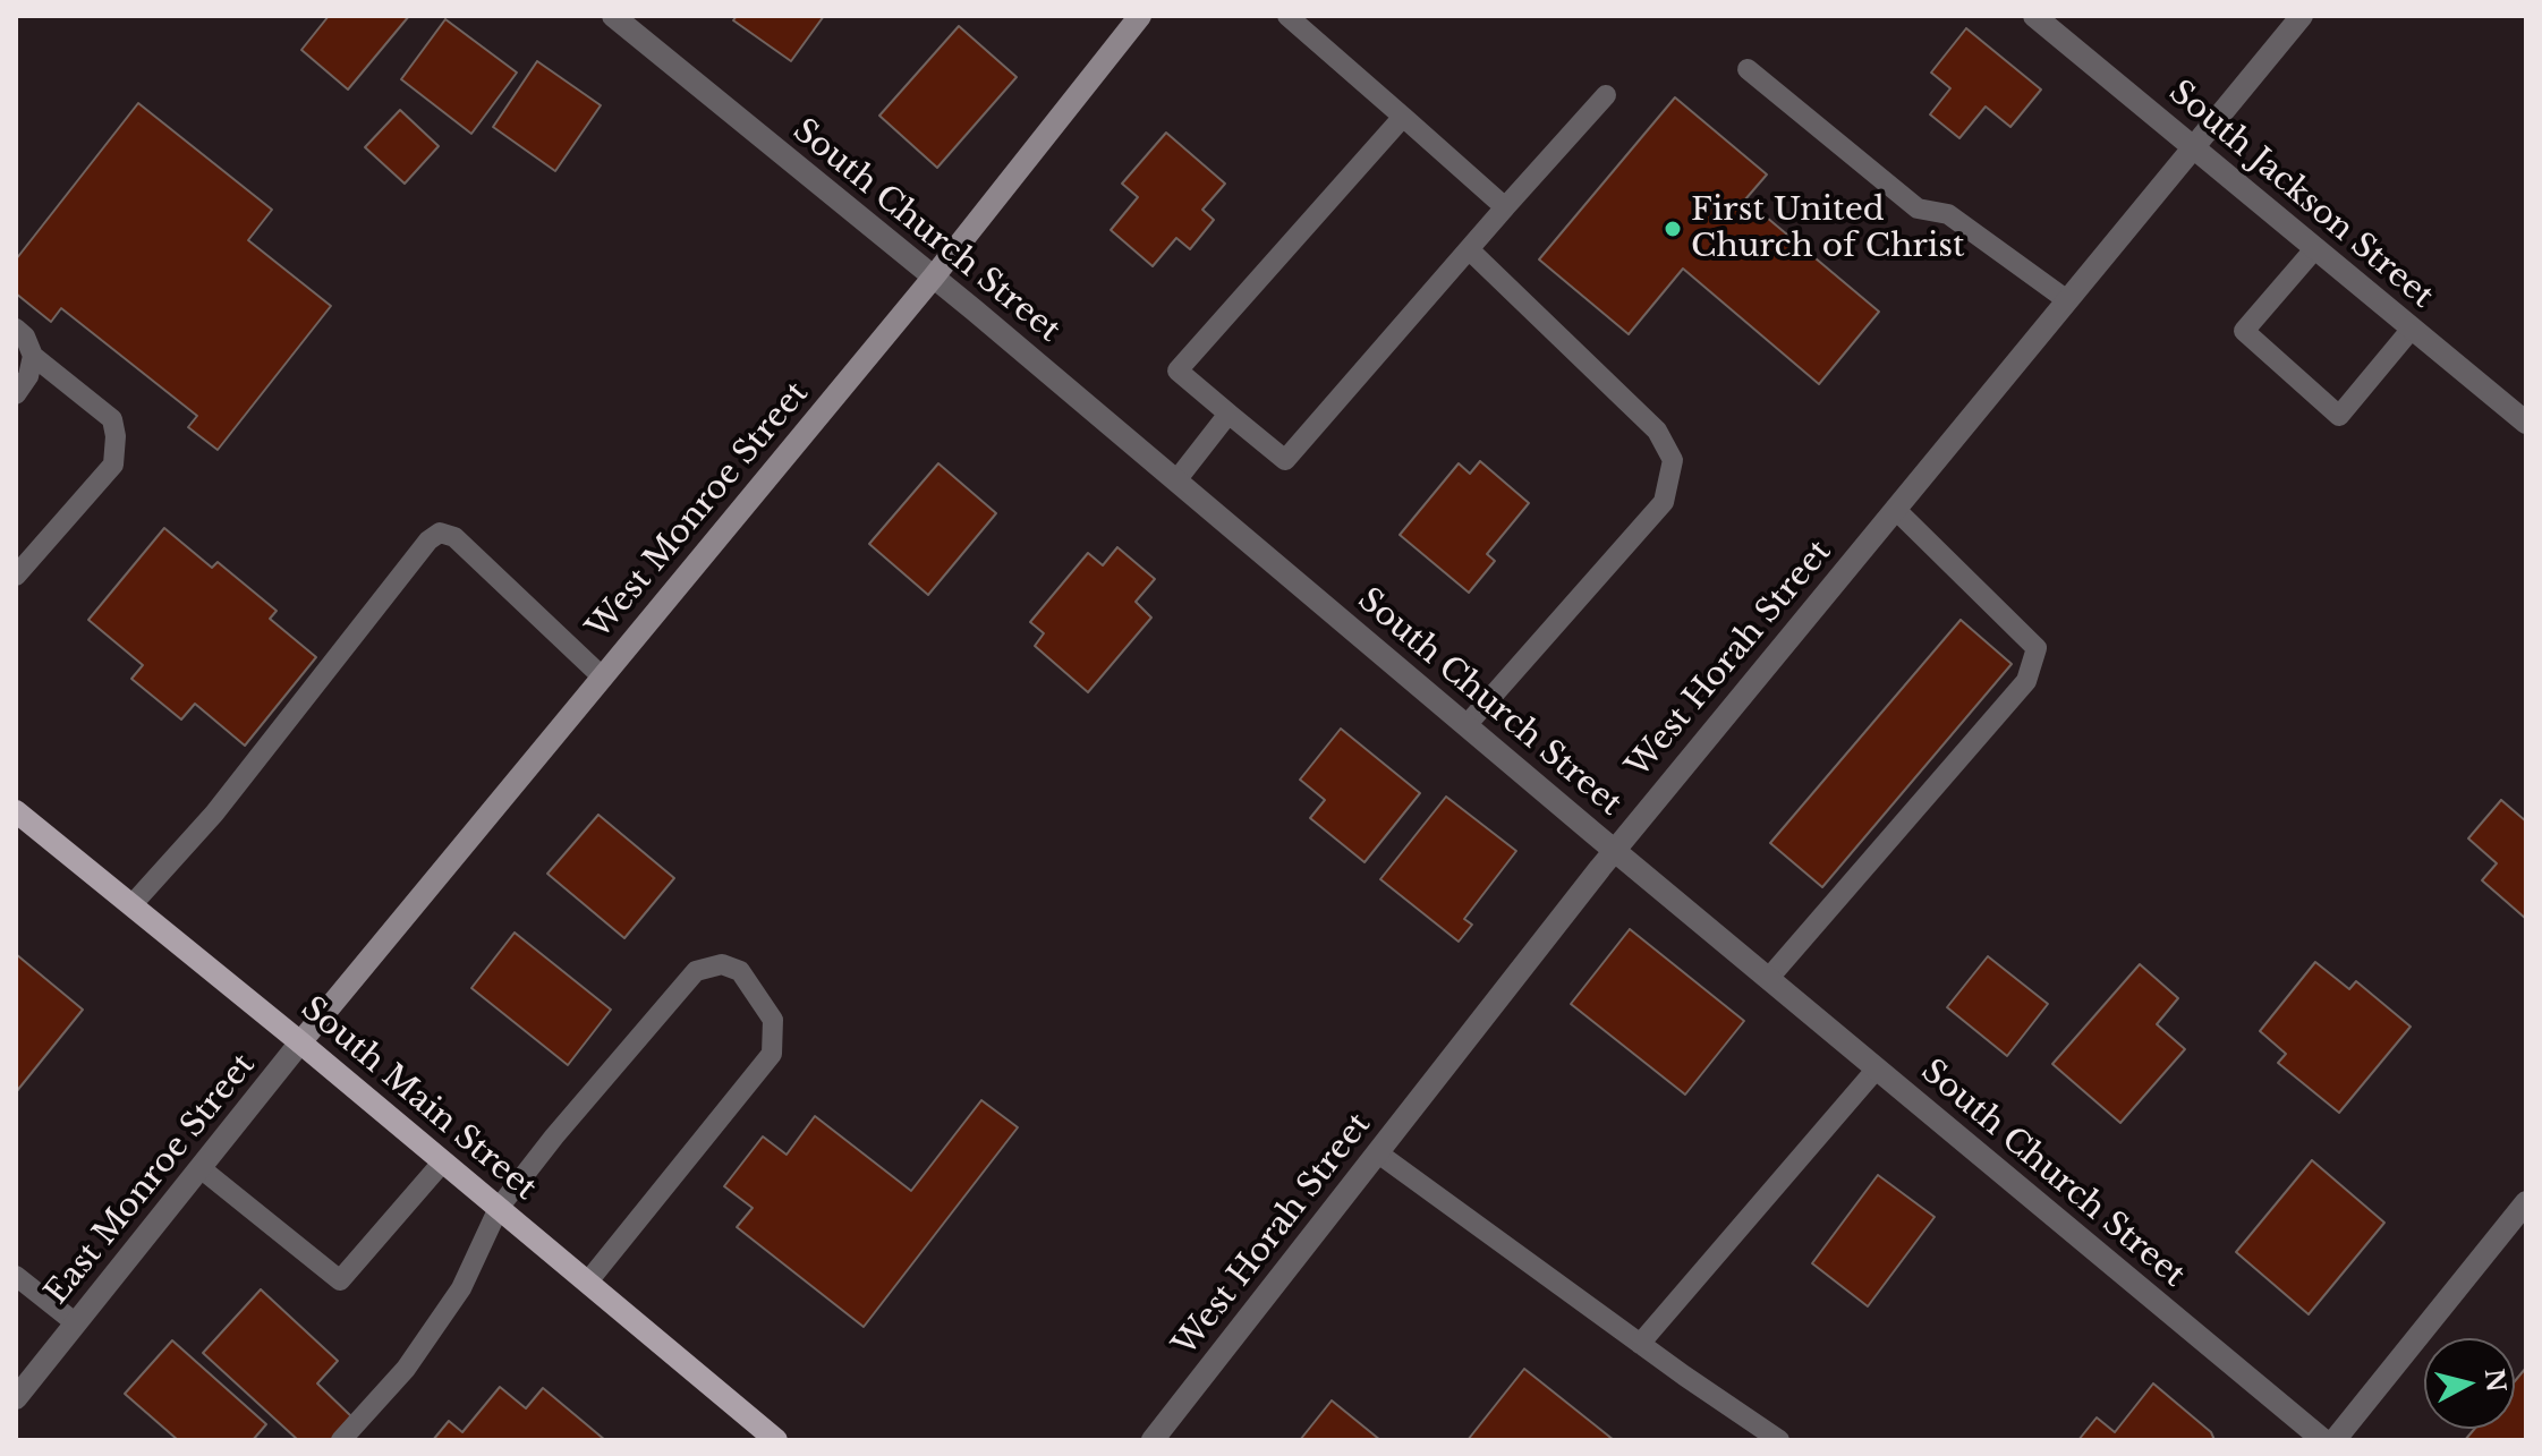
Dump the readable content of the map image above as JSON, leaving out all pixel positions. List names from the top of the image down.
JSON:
{
  "streets": {
    "main road": ["South Main Street"],
    "street": [
      "South Jackson Street",
      "South Church Street",
      "West Monroe Street",
      "West Horah Street",
      "East Monroe Street"
    ]
  },
  "crossings": [
    ["South Jackson Street", "West Horah Street"],
    ["South Church Street", "West Monroe Street"],
    ["South Church Street", "West Horah Street"],
    ["West Monroe Street", "South Main Street"],
    ["West Monroe Street", "East Monroe Street"],
    ["South Main Street", "East Monroe Street"]
  ],
  "places": ["First United Church of Christ"],
  "north": "right"
}
